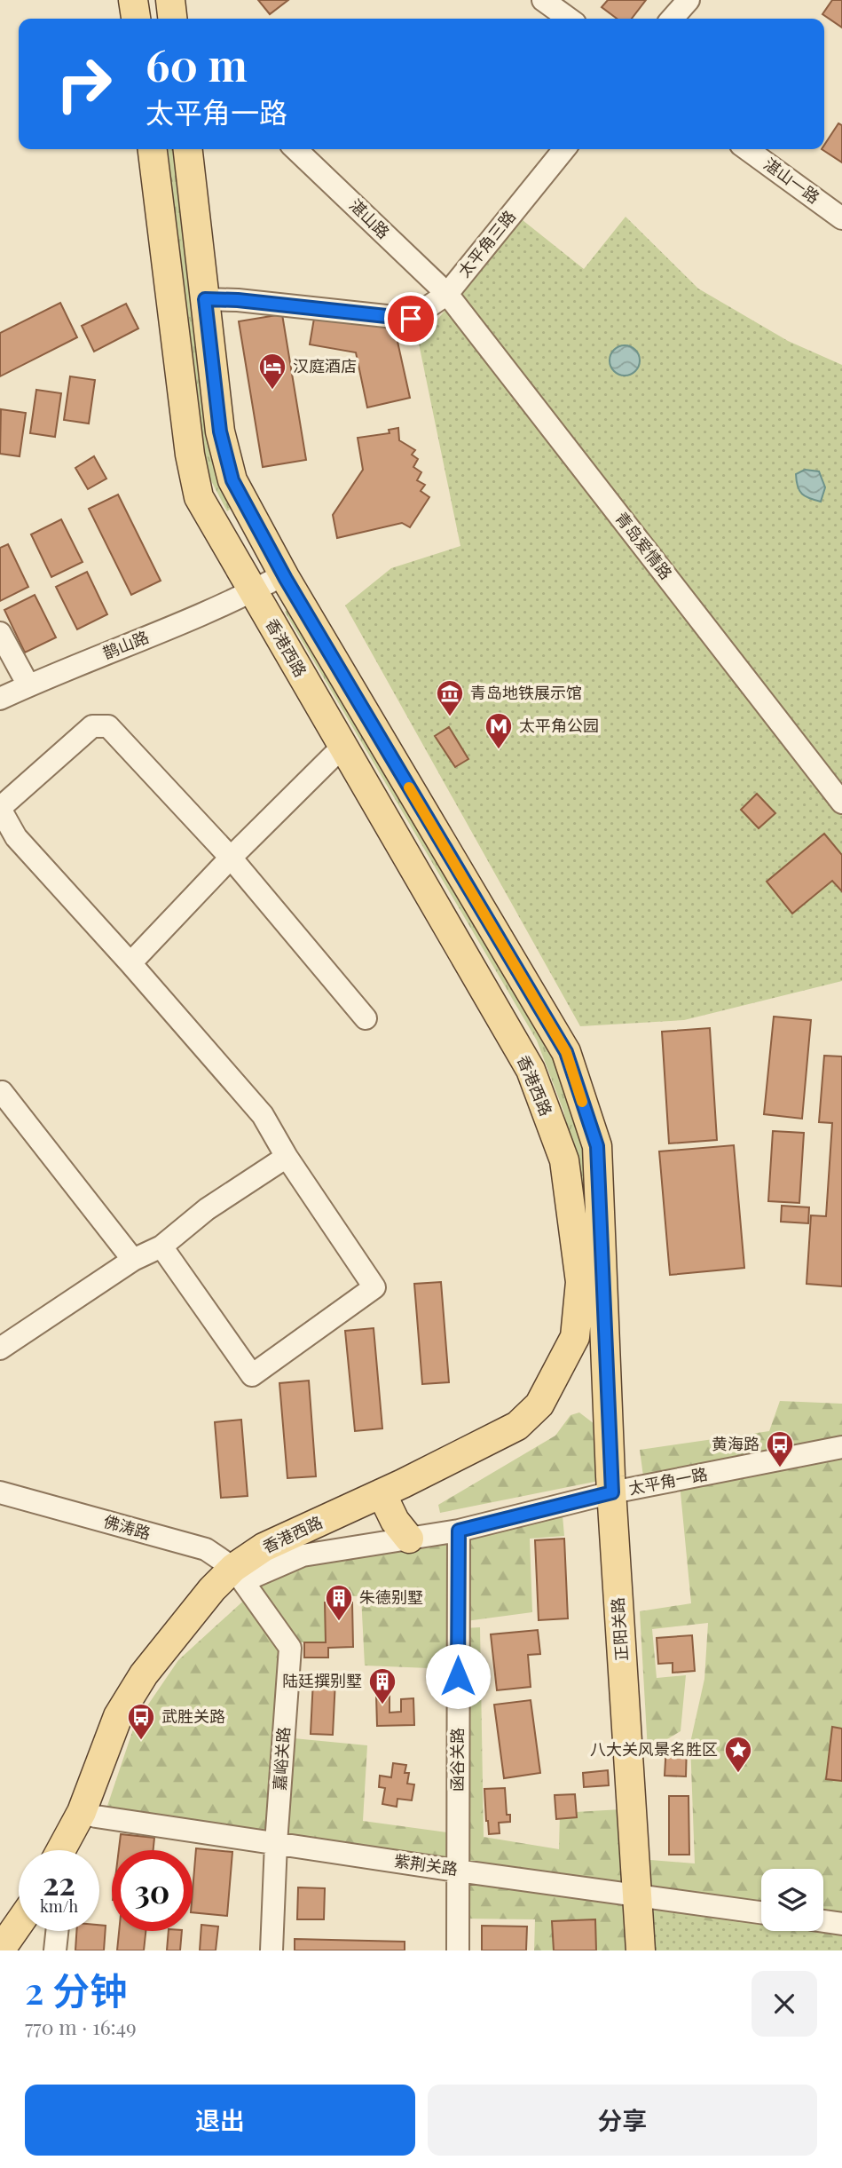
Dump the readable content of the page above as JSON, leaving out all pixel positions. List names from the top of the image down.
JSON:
{
  "streets": {
    "main road": ["香港西路", "正阳关路"],
    "street": [
      "湛山一路",
      "湛山路",
      "太平角三路",
      "青岛爱情路",
      "鹊山路",
      "太平角一路",
      "佛涛路",
      "嘉峪关路",
      "函谷关路",
      "紫荆关路"
    ]
  },
  "crossings": [
    ["湛山路", "太平角三路"],
    ["湛山路", "青岛爱情路"],
    ["太平角三路", "青岛爱情路"],
    ["鹊山路", "香港西路"],
    ["鹊山路", "正阳关路"],
    ["香港西路", "太平角一路"],
    ["香港西路", "佛涛路"],
    ["香港西路", "嘉峪关路"],
    ["香港西路", "紫荆关路"],
    ["太平角一路", "佛涛路"],
    ["太平角一路", "正阳关路"],
    ["太平角一路", "嘉峪关路"],
    ["太平角一路", "函谷关路"],
    ["佛涛路", "嘉峪关路"],
    ["正阳关路", "紫荆关路"],
    ["嘉峪关路", "紫荆关路"],
    ["函谷关路", "紫荆关路"]
  ],
  "places": {
    "hotel": ["汉庭酒店"],
    "museum": ["青岛地铁展示馆"],
    "metro station": ["太平角公园"],
    "bus stop": ["黄海路", "武胜关路"],
    "building": ["朱德别墅", "陆廷撰别墅"],
    "place": ["八大关风景名胜区"]
  },
  "page": {
    "turn": ["60 m", "太平角一路"],
    "speed": "22 km/h",
    "limit": "30",
    "heading": ["2 分钟", "770 m · 16:49"],
    "buttons": ["退出", "分享"]
  }
}
